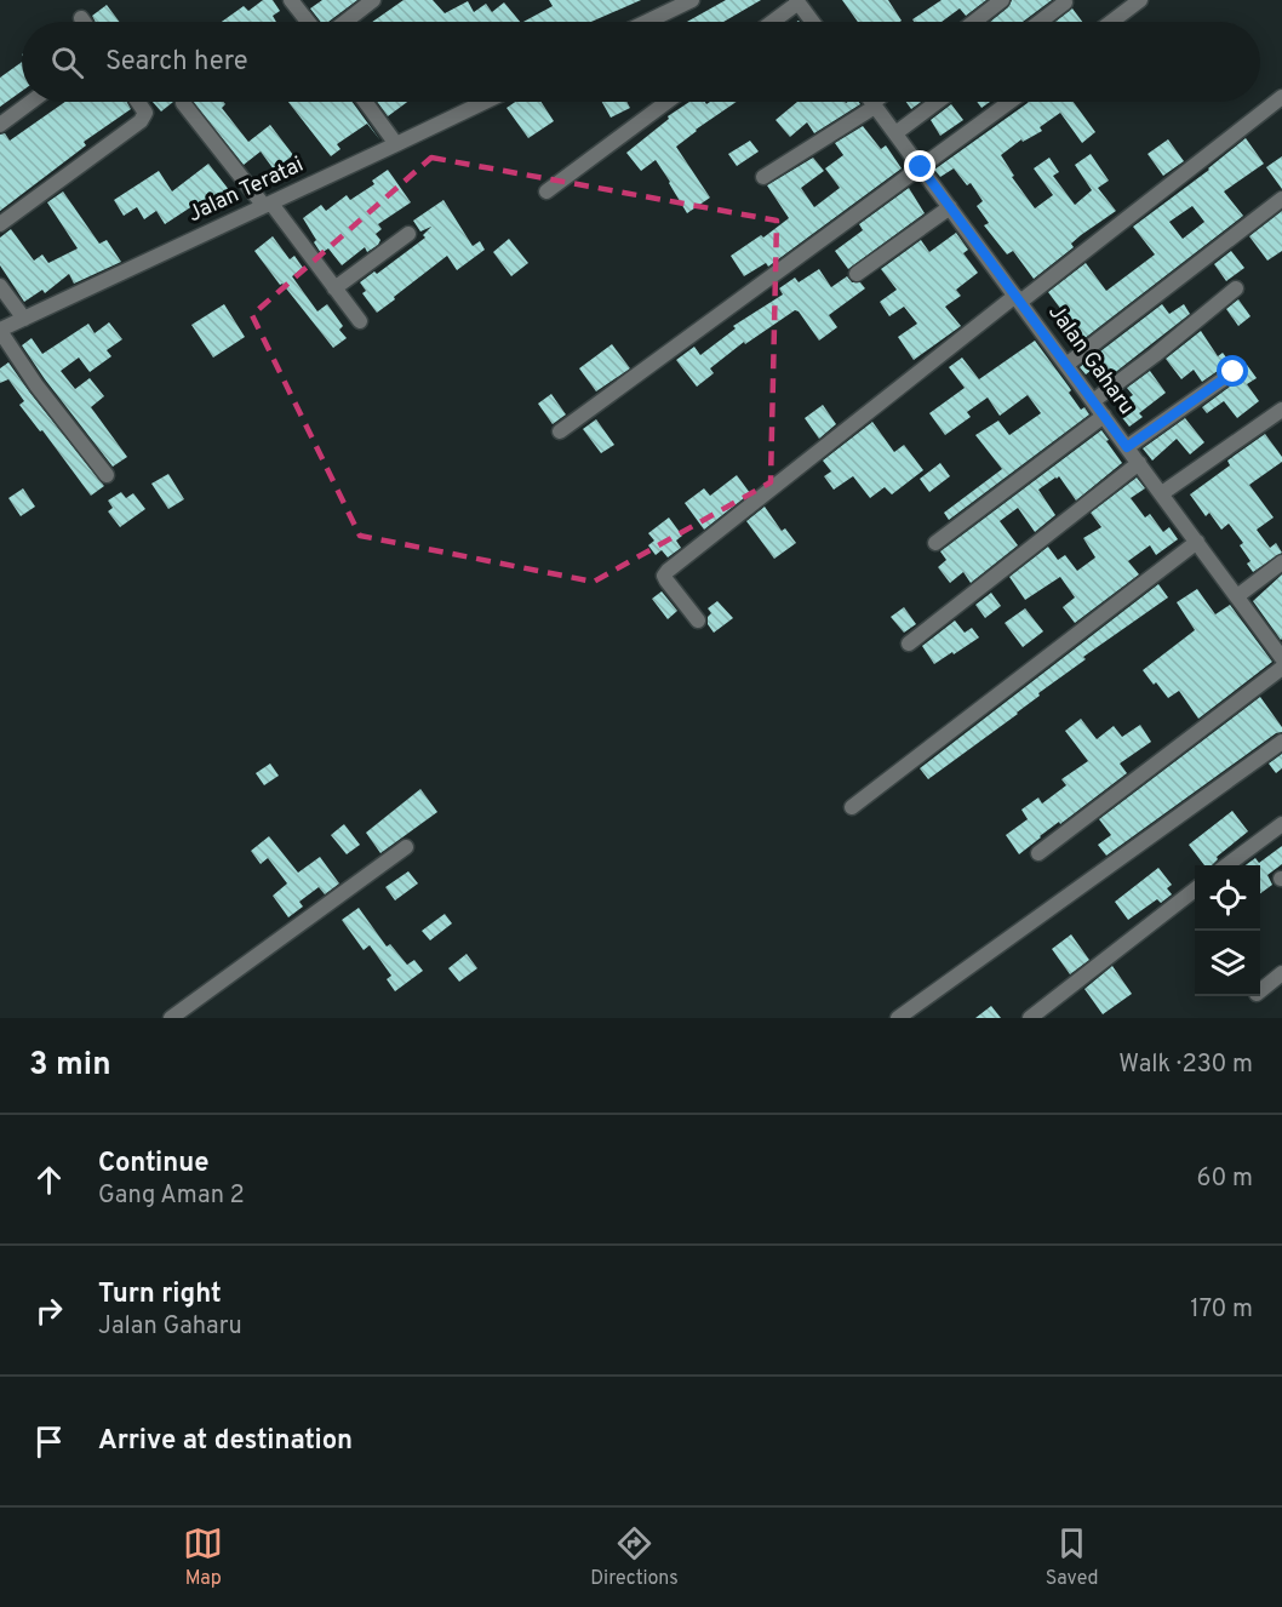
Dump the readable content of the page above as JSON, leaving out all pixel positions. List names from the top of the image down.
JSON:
{
  "streets": {
    "street": ["Jalan Teratai", "Jalan Gaharu"]
  },
  "page": {
    "search": "Search here",
    "heading": ["3 min", "Walk · 230 m"],
    "list": [
      ["Continue", "Gang Aman 2", "60 m"],
      ["Turn right", "Jalan Gaharu", "170 m"],
      "Arrive at destination"
    ],
    "nav": ["Map", "Directions", "Saved"]
  }
}
